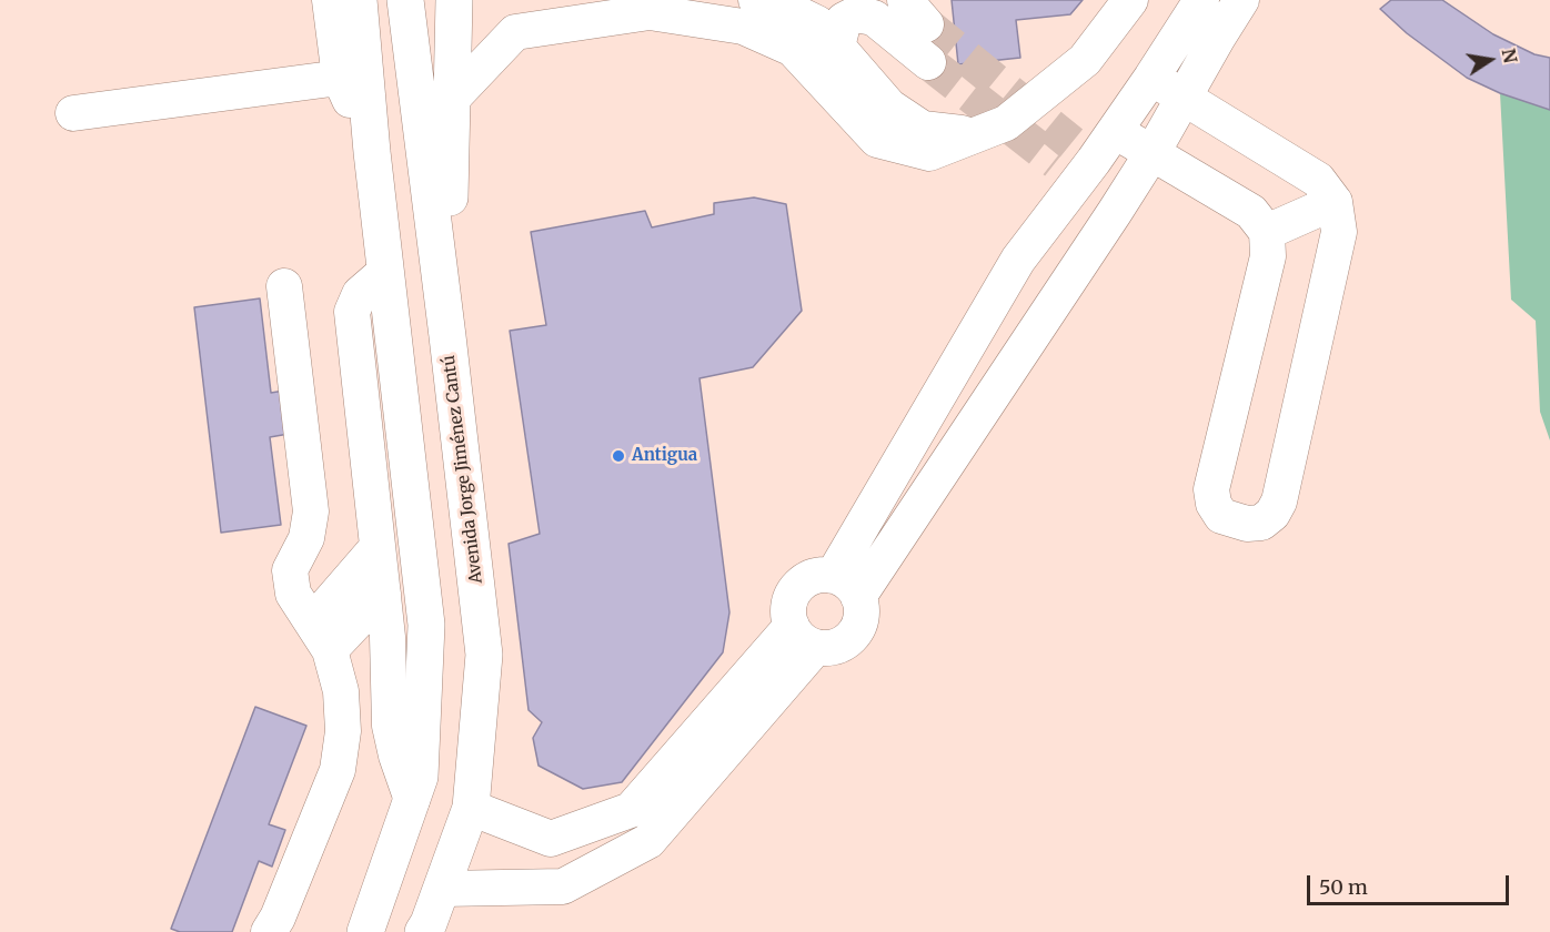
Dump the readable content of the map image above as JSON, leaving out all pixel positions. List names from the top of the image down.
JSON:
{
  "streets": {
    "main road": ["Avenida Jorge Jiménez Cantú"]
  },
  "places": ["Antigua"],
  "scale_bar": "50 m",
  "north": "right"
}
